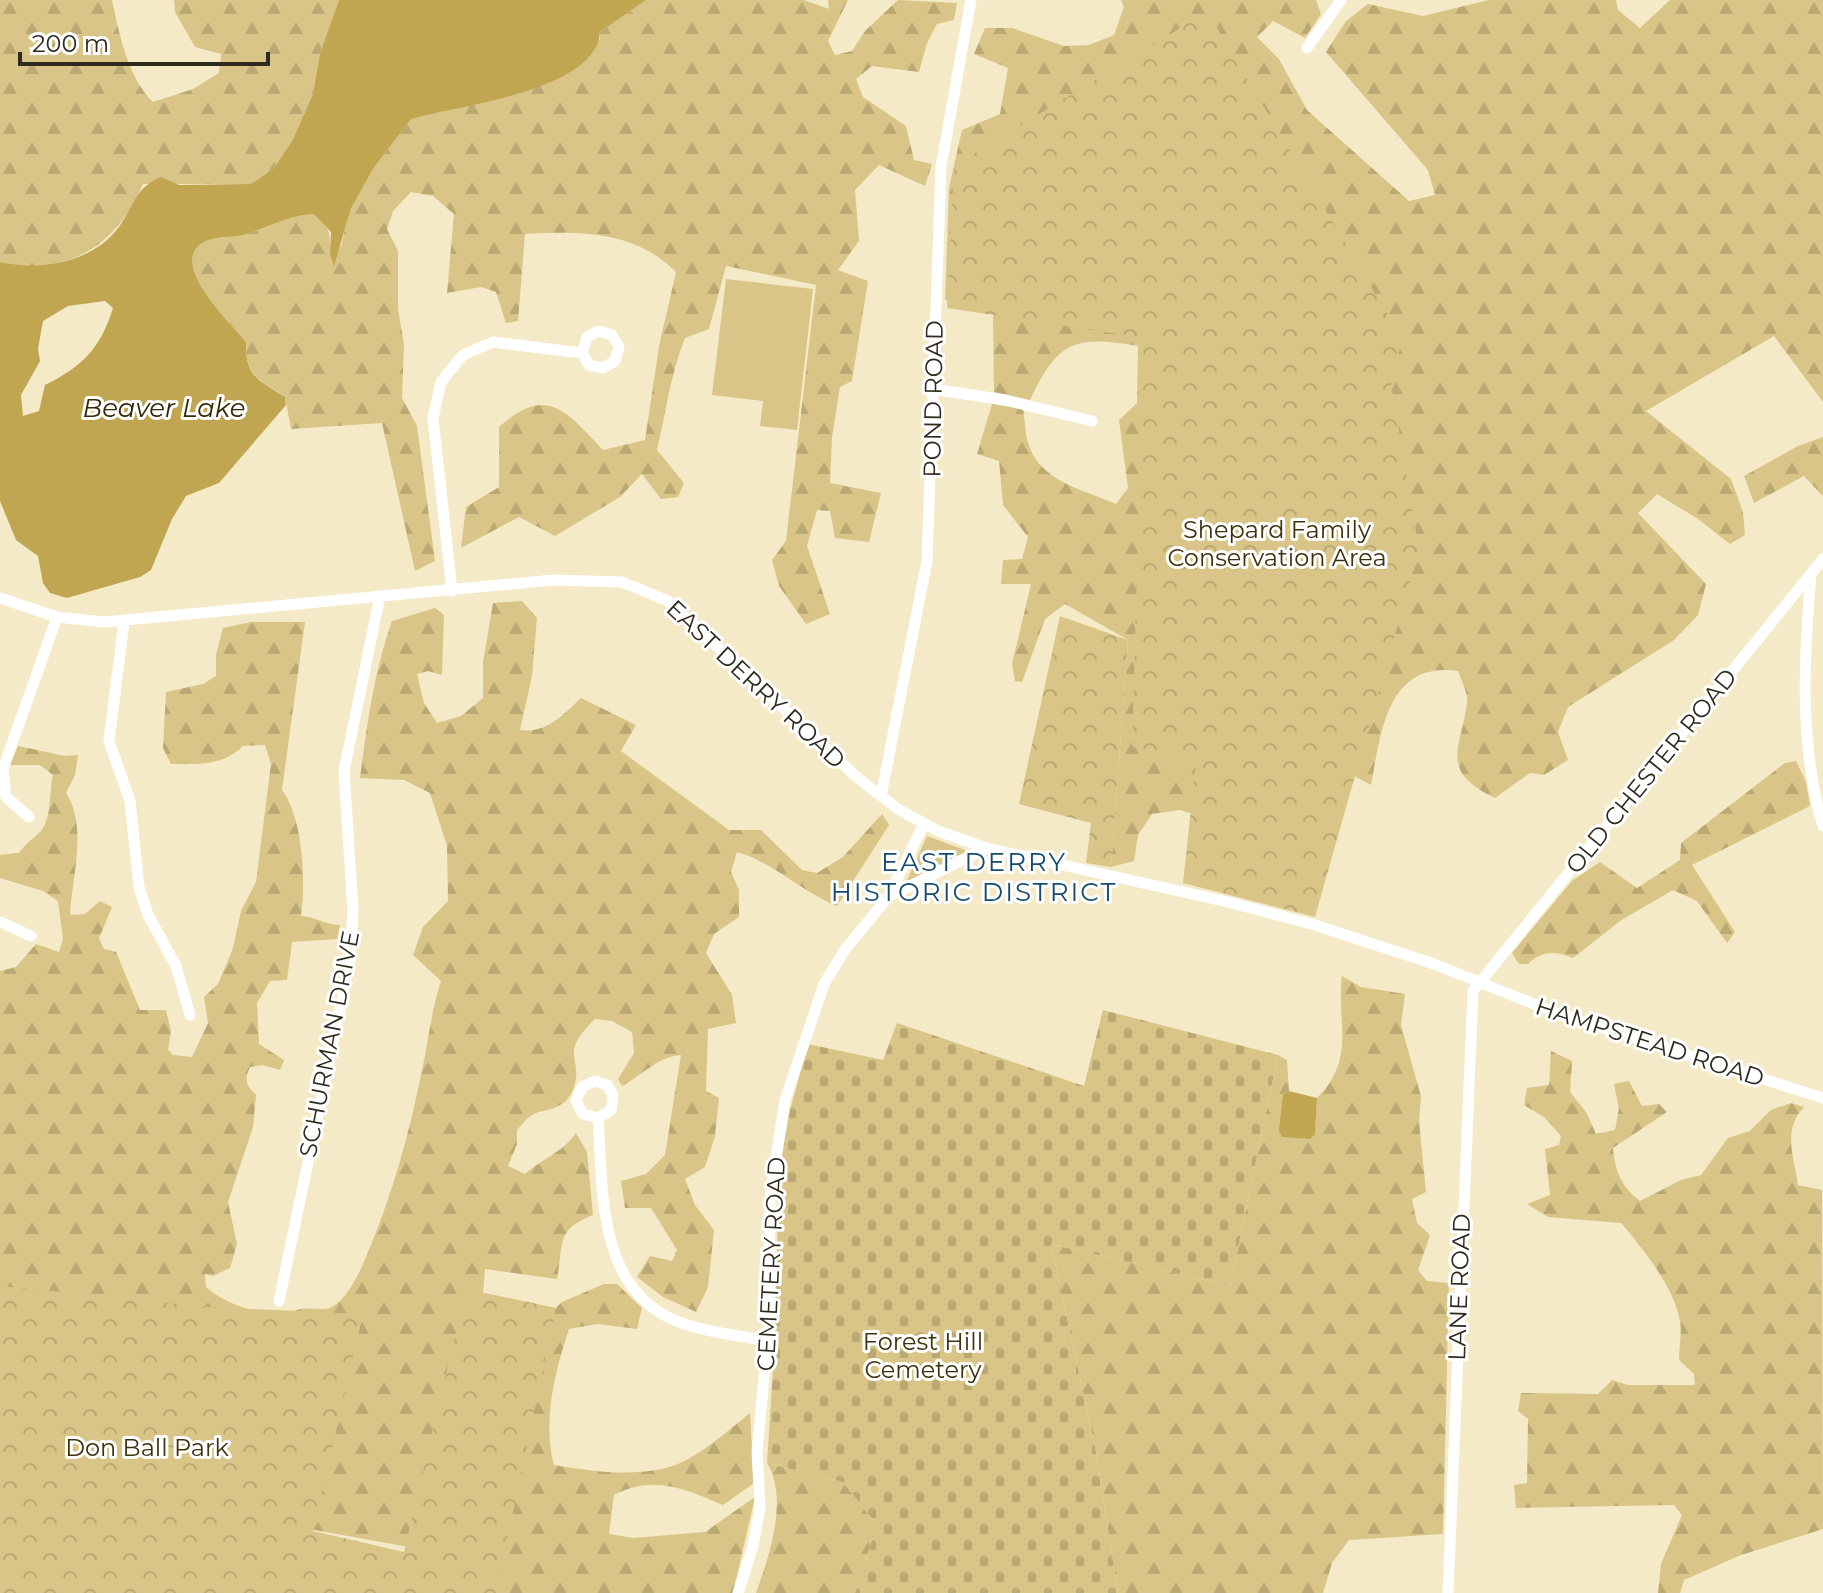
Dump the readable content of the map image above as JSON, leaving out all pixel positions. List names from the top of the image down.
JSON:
{
  "streets": {
    "street": [
      "POND ROAD",
      "EAST DERRY ROAD",
      "OLD CHESTER ROAD",
      "HAMPSTEAD ROAD",
      "SCHURMAN DRIVE",
      "CEMETERY ROAD",
      "LANE ROAD"
    ]
  },
  "crossings": [
    ["POND ROAD", "EAST DERRY ROAD"],
    ["EAST DERRY ROAD", "OLD CHESTER ROAD"],
    ["EAST DERRY ROAD", "HAMPSTEAD ROAD"],
    ["EAST DERRY ROAD", "SCHURMAN DRIVE"],
    ["EAST DERRY ROAD", "CEMETERY ROAD"],
    ["EAST DERRY ROAD", "LANE ROAD"],
    ["OLD CHESTER ROAD", "HAMPSTEAD ROAD"],
    ["OLD CHESTER ROAD", "LANE ROAD"],
    ["HAMPSTEAD ROAD", "LANE ROAD"]
  ],
  "districts": ["EAST DERRY HISTORIC DISTRICT"],
  "water": ["Beaver Lake"],
  "parks": ["Shepard Family Conservation Area", "Forest Hill Cemetery", "Don Ball Park"],
  "scale_bar": "200 m"
}
